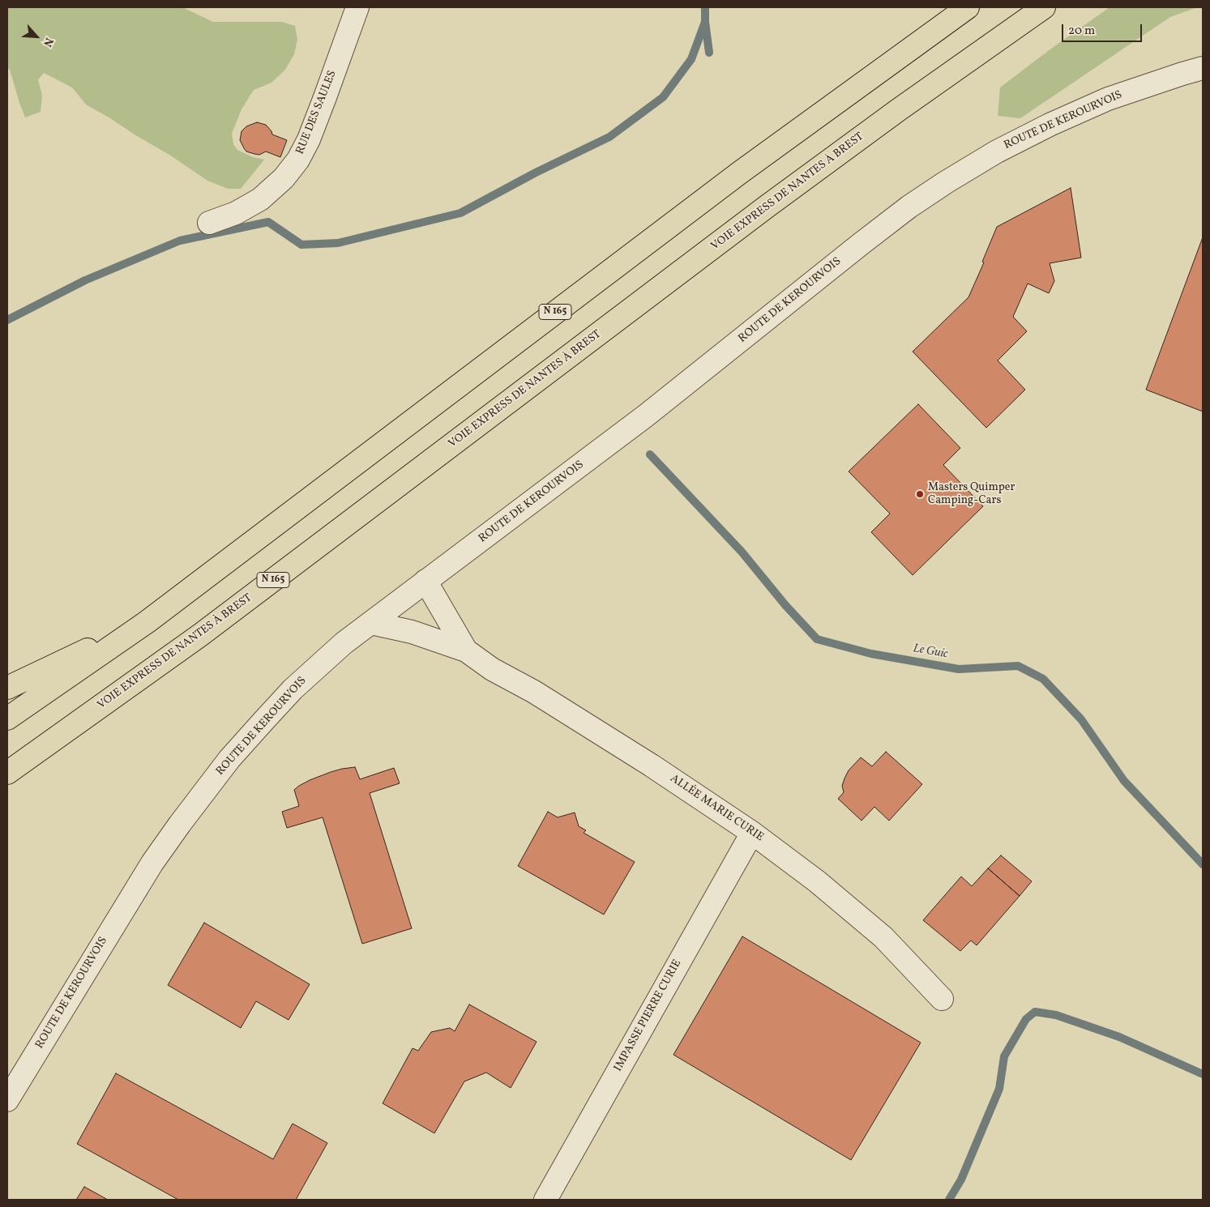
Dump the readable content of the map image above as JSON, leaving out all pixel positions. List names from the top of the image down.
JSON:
{
  "streets": {
    "highway": ["VOIE EXPRESS DE NANTES À BREST", "N 165"],
    "street": [
      "RUE DES SAULES",
      "ROUTE DE KEROURVOIS",
      "ALLÉE MARIE CURIE",
      "IMPASSE PIERRE CURIE"
    ]
  },
  "crossings": [
    ["ROUTE DE KEROURVOIS", "ALLÉE MARIE CURIE"],
    ["ALLÉE MARIE CURIE", "IMPASSE PIERRE CURIE"]
  ],
  "water": ["Le Guic"],
  "places": ["Masters Quimper Camping-Cars"],
  "scale_bar": "20 m",
  "north": "bottom right"
}
